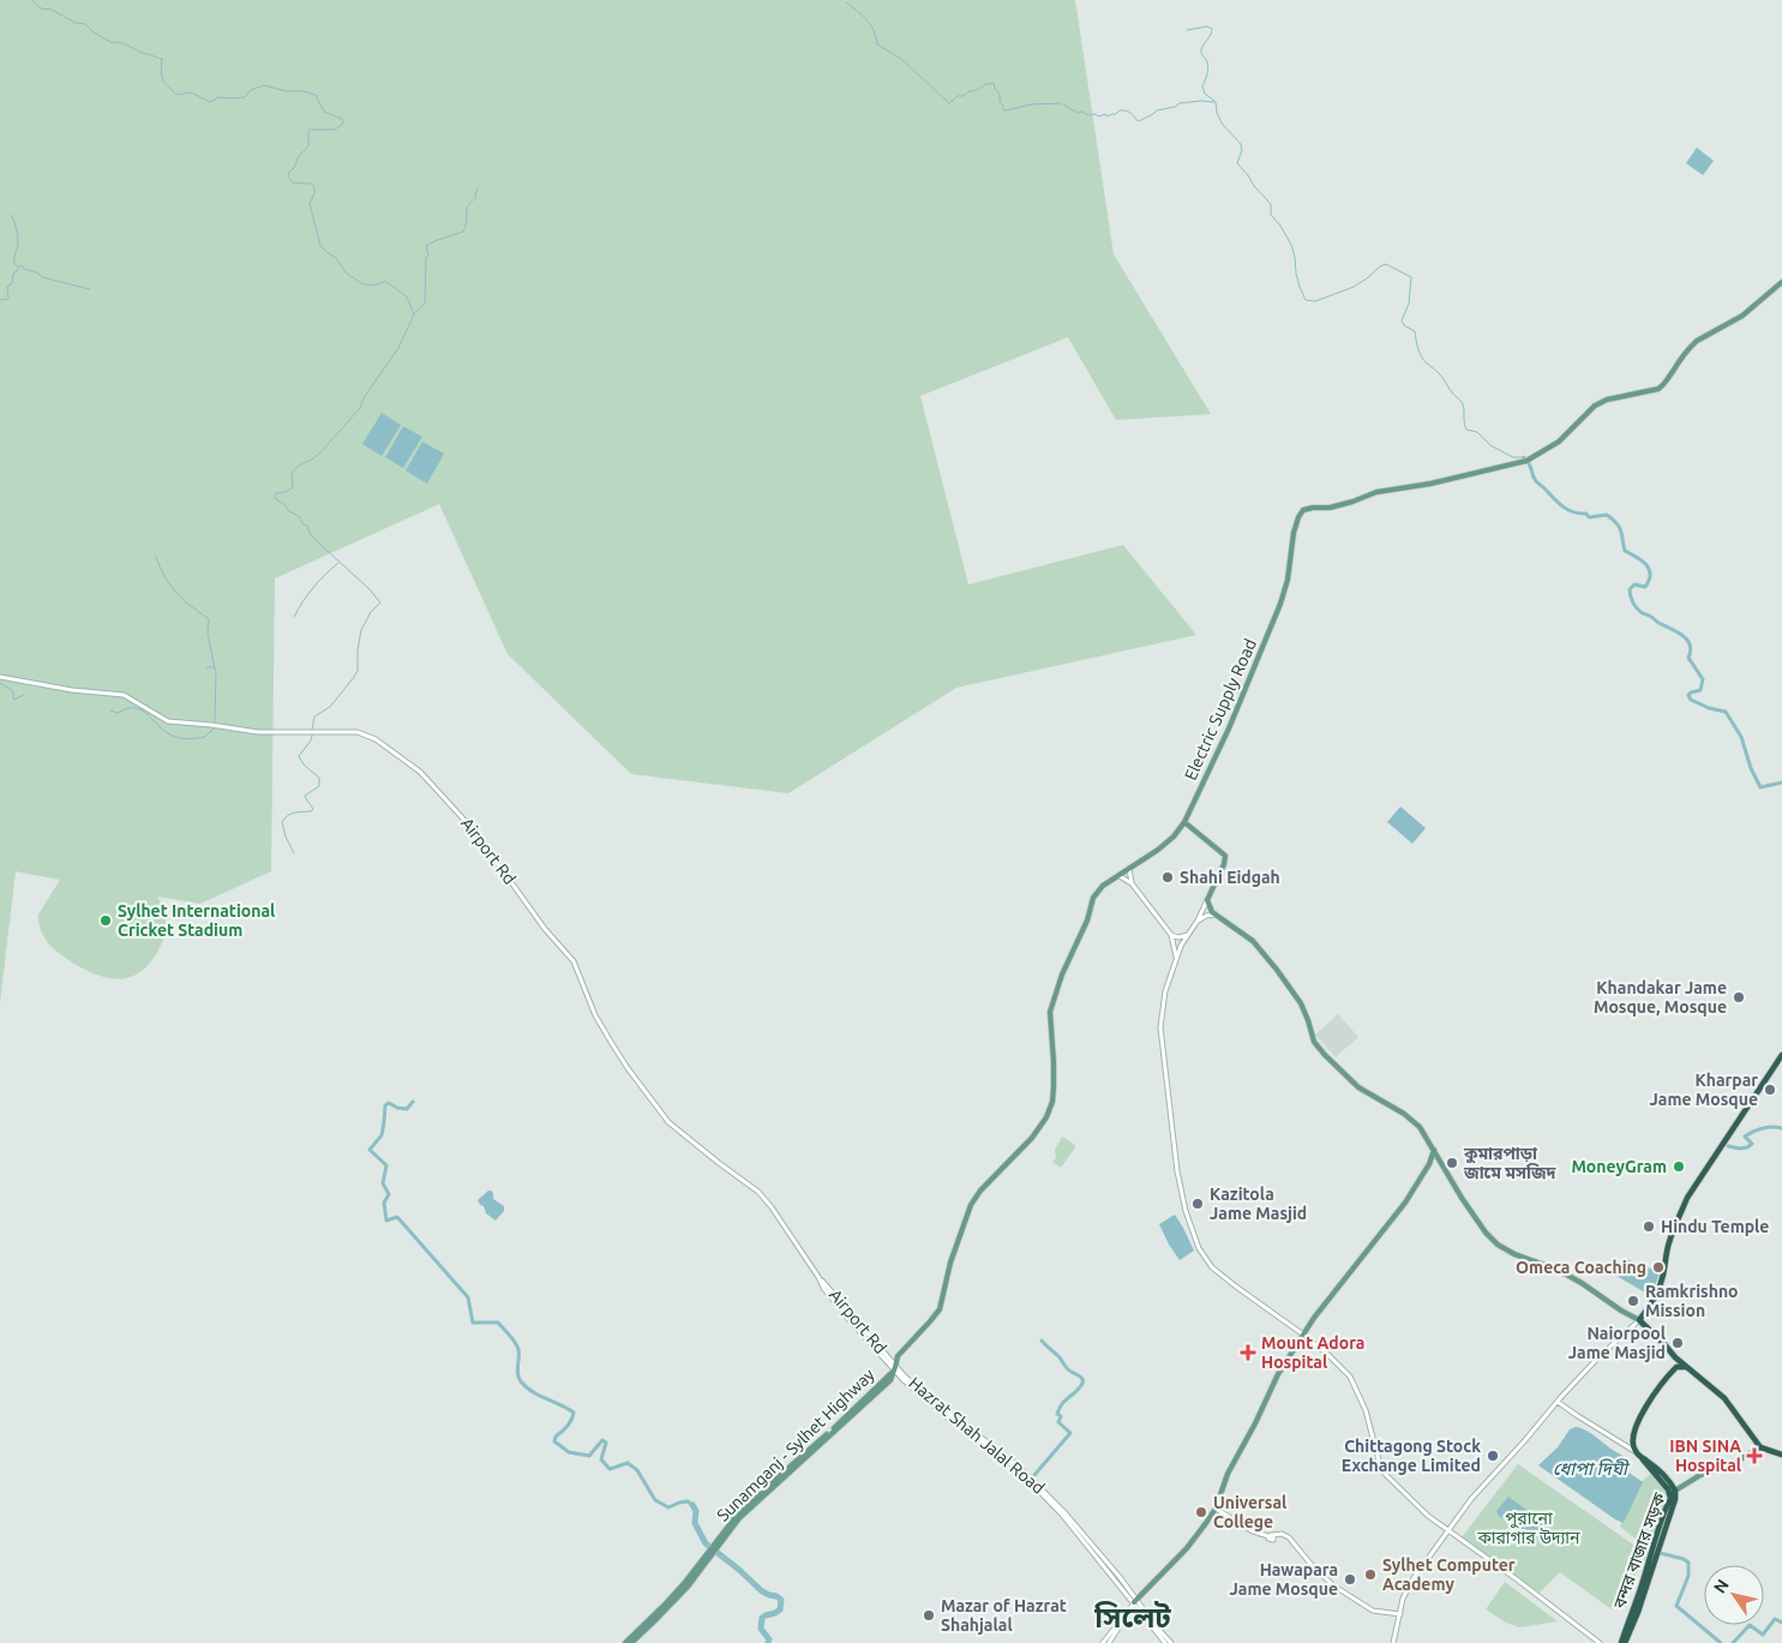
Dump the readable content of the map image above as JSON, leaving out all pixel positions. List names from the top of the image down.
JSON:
{
  "streets": {
    "highway": ["বন্দর বাজার সড়ক"],
    "main road": [
      "Electric Supply Road",
      "Airport Rd",
      "Hazrat Shah Jalal Road",
      "Sunamganj - Sylhet Highway"
    ]
  },
  "crossings": [
    ["Electric Supply Road", "Airport Rd"],
    ["Electric Supply Road", "Hazrat Shah Jalal Road"],
    ["Electric Supply Road", "Sunamganj - Sylhet Highway"],
    ["Airport Rd", "Hazrat Shah Jalal Road"],
    ["Airport Rd", "Sunamganj - Sylhet Highway"],
    ["Hazrat Shah Jalal Road", "Sunamganj - Sylhet Highway"]
  ],
  "districts": ["সিলেট"],
  "water": ["ধোপা দিঘী"],
  "parks": ["পুরানো কারাগার উদ্যান"],
  "places": {
    "other": [
      "Shahi Eidgah",
      "Sylhet International Cricket Stadium",
      "Khandakar Jame Mosque, Mosque",
      "Kharpar Jame Mosque",
      "কুমারপাড়া জামে মসজিদ",
      "MoneyGram",
      "Kazitola Jame Masjid",
      "Hindu Temple",
      "Omeca Coaching",
      "Ramkrishno Mission",
      "Naiorpool Jame Masjid",
      "Chittagong Stock Exchange Limited",
      "Universal College",
      "Sylhet Computer Academy",
      "Hawapara Jame Mosque",
      "Mazar of Hazrat Shahjalal"
    ],
    "health": ["Mount Adora Hospital", "IBN SINA Hospital"]
  },
  "north": "top left"
}
